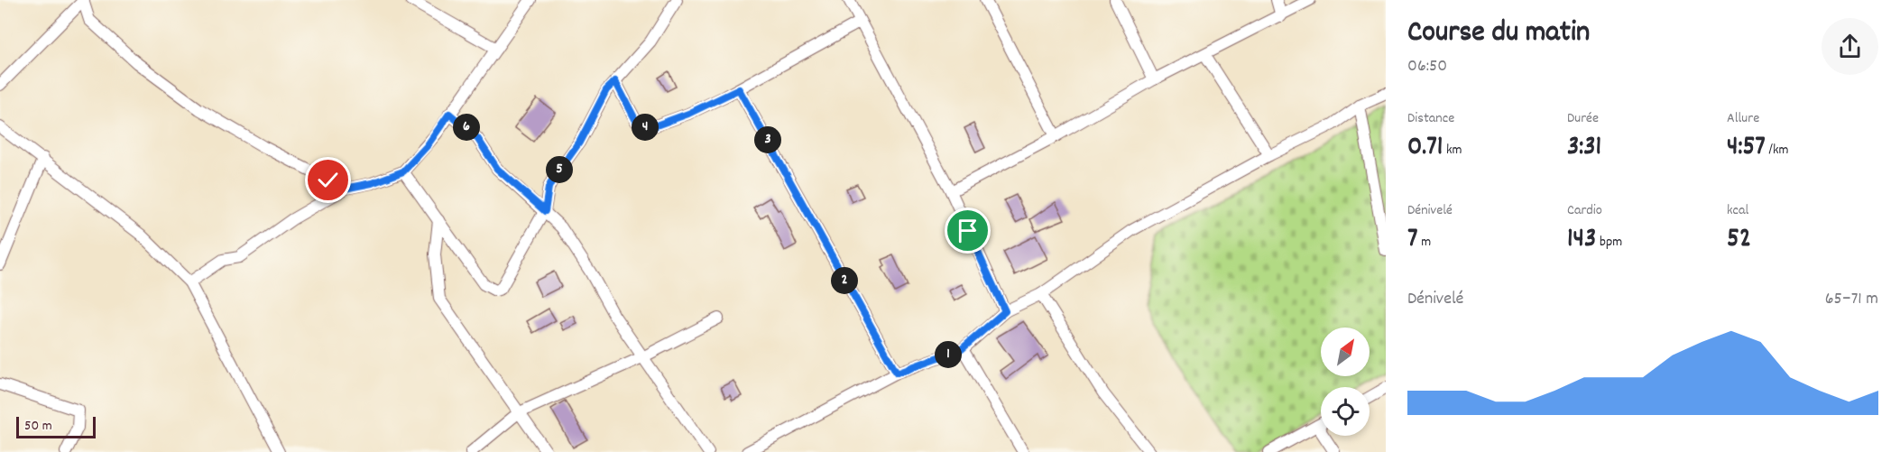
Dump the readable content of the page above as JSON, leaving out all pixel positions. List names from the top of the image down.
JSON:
{
  "scale_bar": "50 m",
  "north": "top right",
  "page": {
    "heading": ["Course du matin", "06:50"],
    "stats": [
      ["Distance", "0.71 km"],
      ["Durée", "3:31"],
      ["Allure", "4:57 /km"],
      ["Dénivelé", "7 m"],
      ["Cardio", "143 bpm"],
      ["kcal", "52"]
    ],
    "pins": [
      "4",
      "6",
      "3",
      "5",
      "2",
      "1"
    ],
    "chart": ["Dénivelé", "65–71 m"],
    "scale": "50 m"
  }
}
